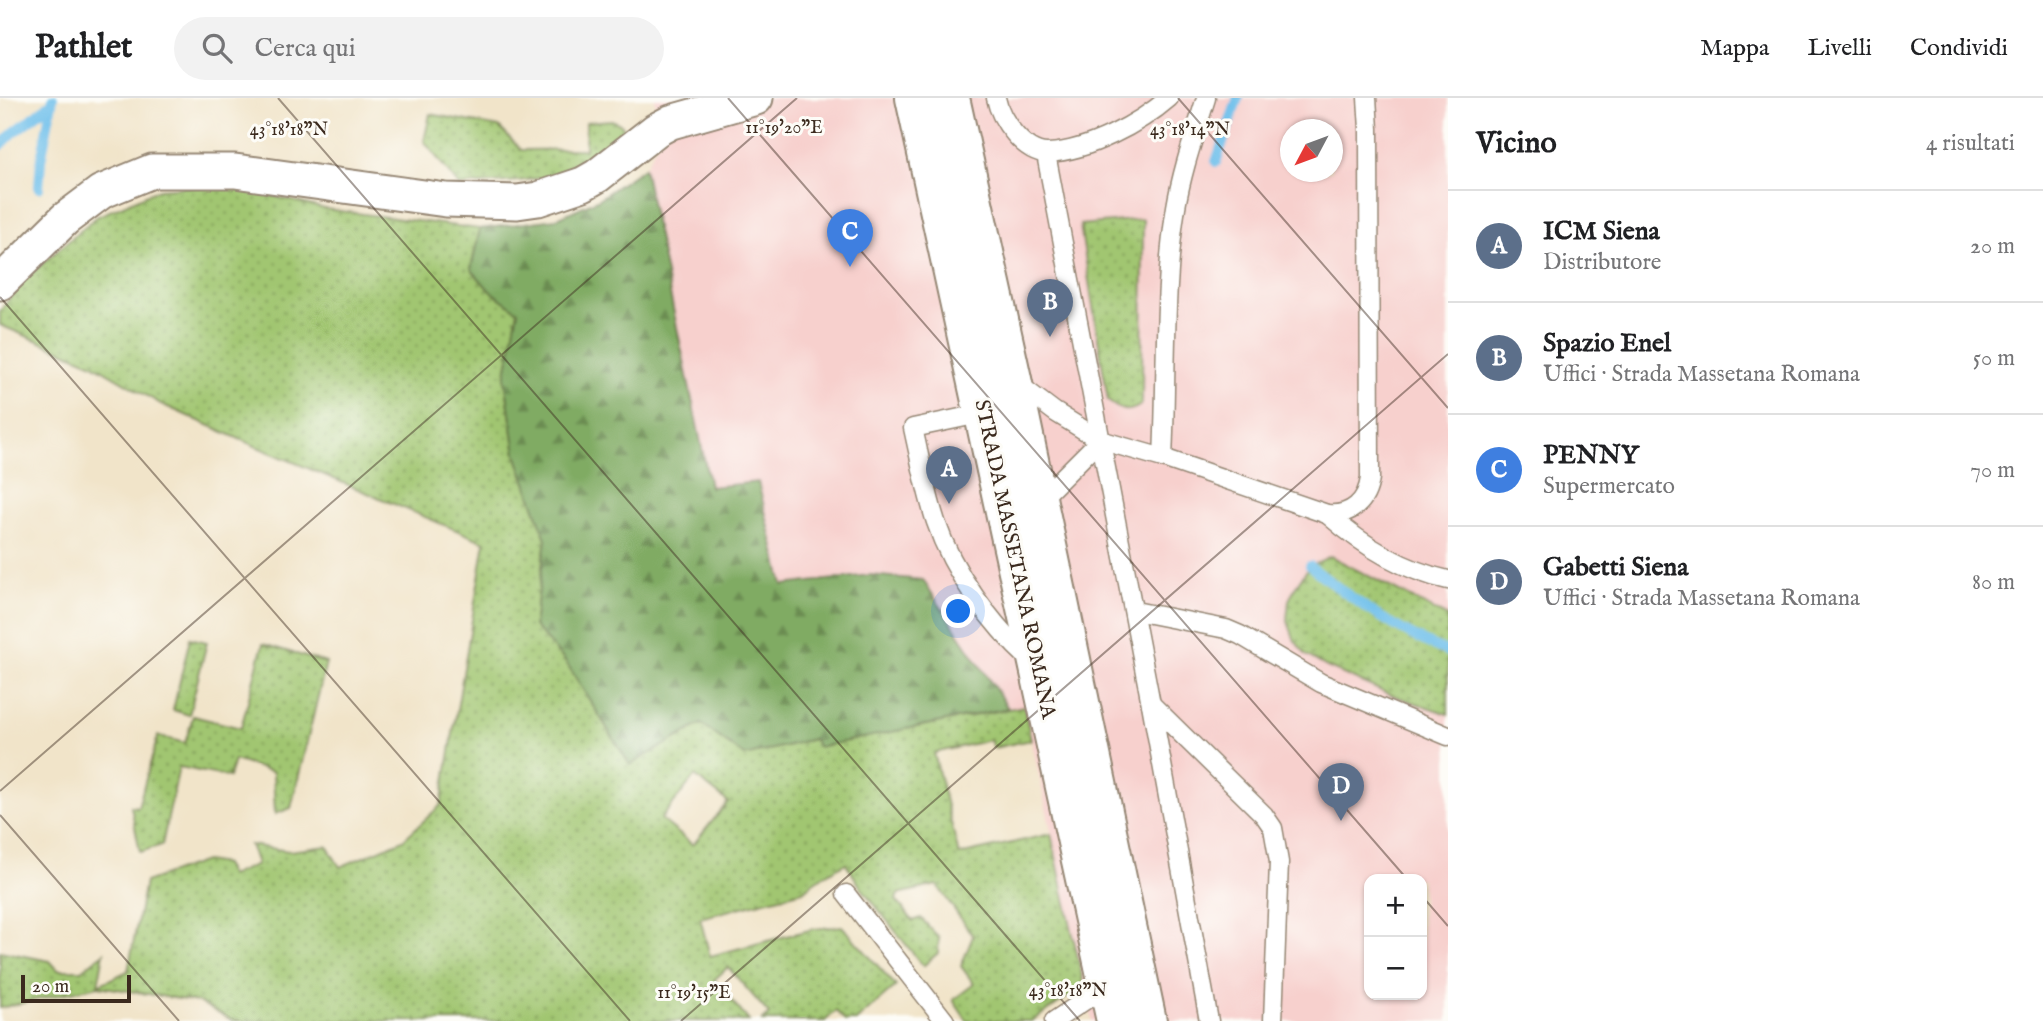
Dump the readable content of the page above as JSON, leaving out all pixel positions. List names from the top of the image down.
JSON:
{
  "streets": {
    "main road": ["STRADA MASSETANA ROMANA"]
  },
  "scale_bar": "20 m",
  "north": "bottom left",
  "page": {
    "header": "Pathlet",
    "search": "Cerca qui",
    "nav": ["Mappa", "Livelli", "Condividi"],
    "heading": ["Vicino", "4 risultati"],
    "list": [
      {
        "mark": "A",
        "name": "ICM Siena",
        "note": "Distributore",
        "value": "20 m"
      },
      {
        "mark": "B",
        "name": "Spazio Enel",
        "note": "Uffici · Strada Massetana Romana",
        "value": "50 m"
      },
      {
        "mark": "C",
        "name": "PENNY",
        "note": "Supermercato",
        "value": "70 m"
      },
      {
        "mark": "D",
        "name": "Gabetti Siena",
        "note": "Uffici · Strada Massetana Romana",
        "value": "80 m"
      }
    ],
    "pins": [
      "C",
      "B",
      "A",
      "D"
    ],
    "map_buttons": ["+", "−"],
    "scale": "20 m"
  },
  "coordinates": [
    "11°19'20\"E",
    "43°18'14\"N",
    "43°18'18\"N",
    "11°19'15\"E"
  ]
}
